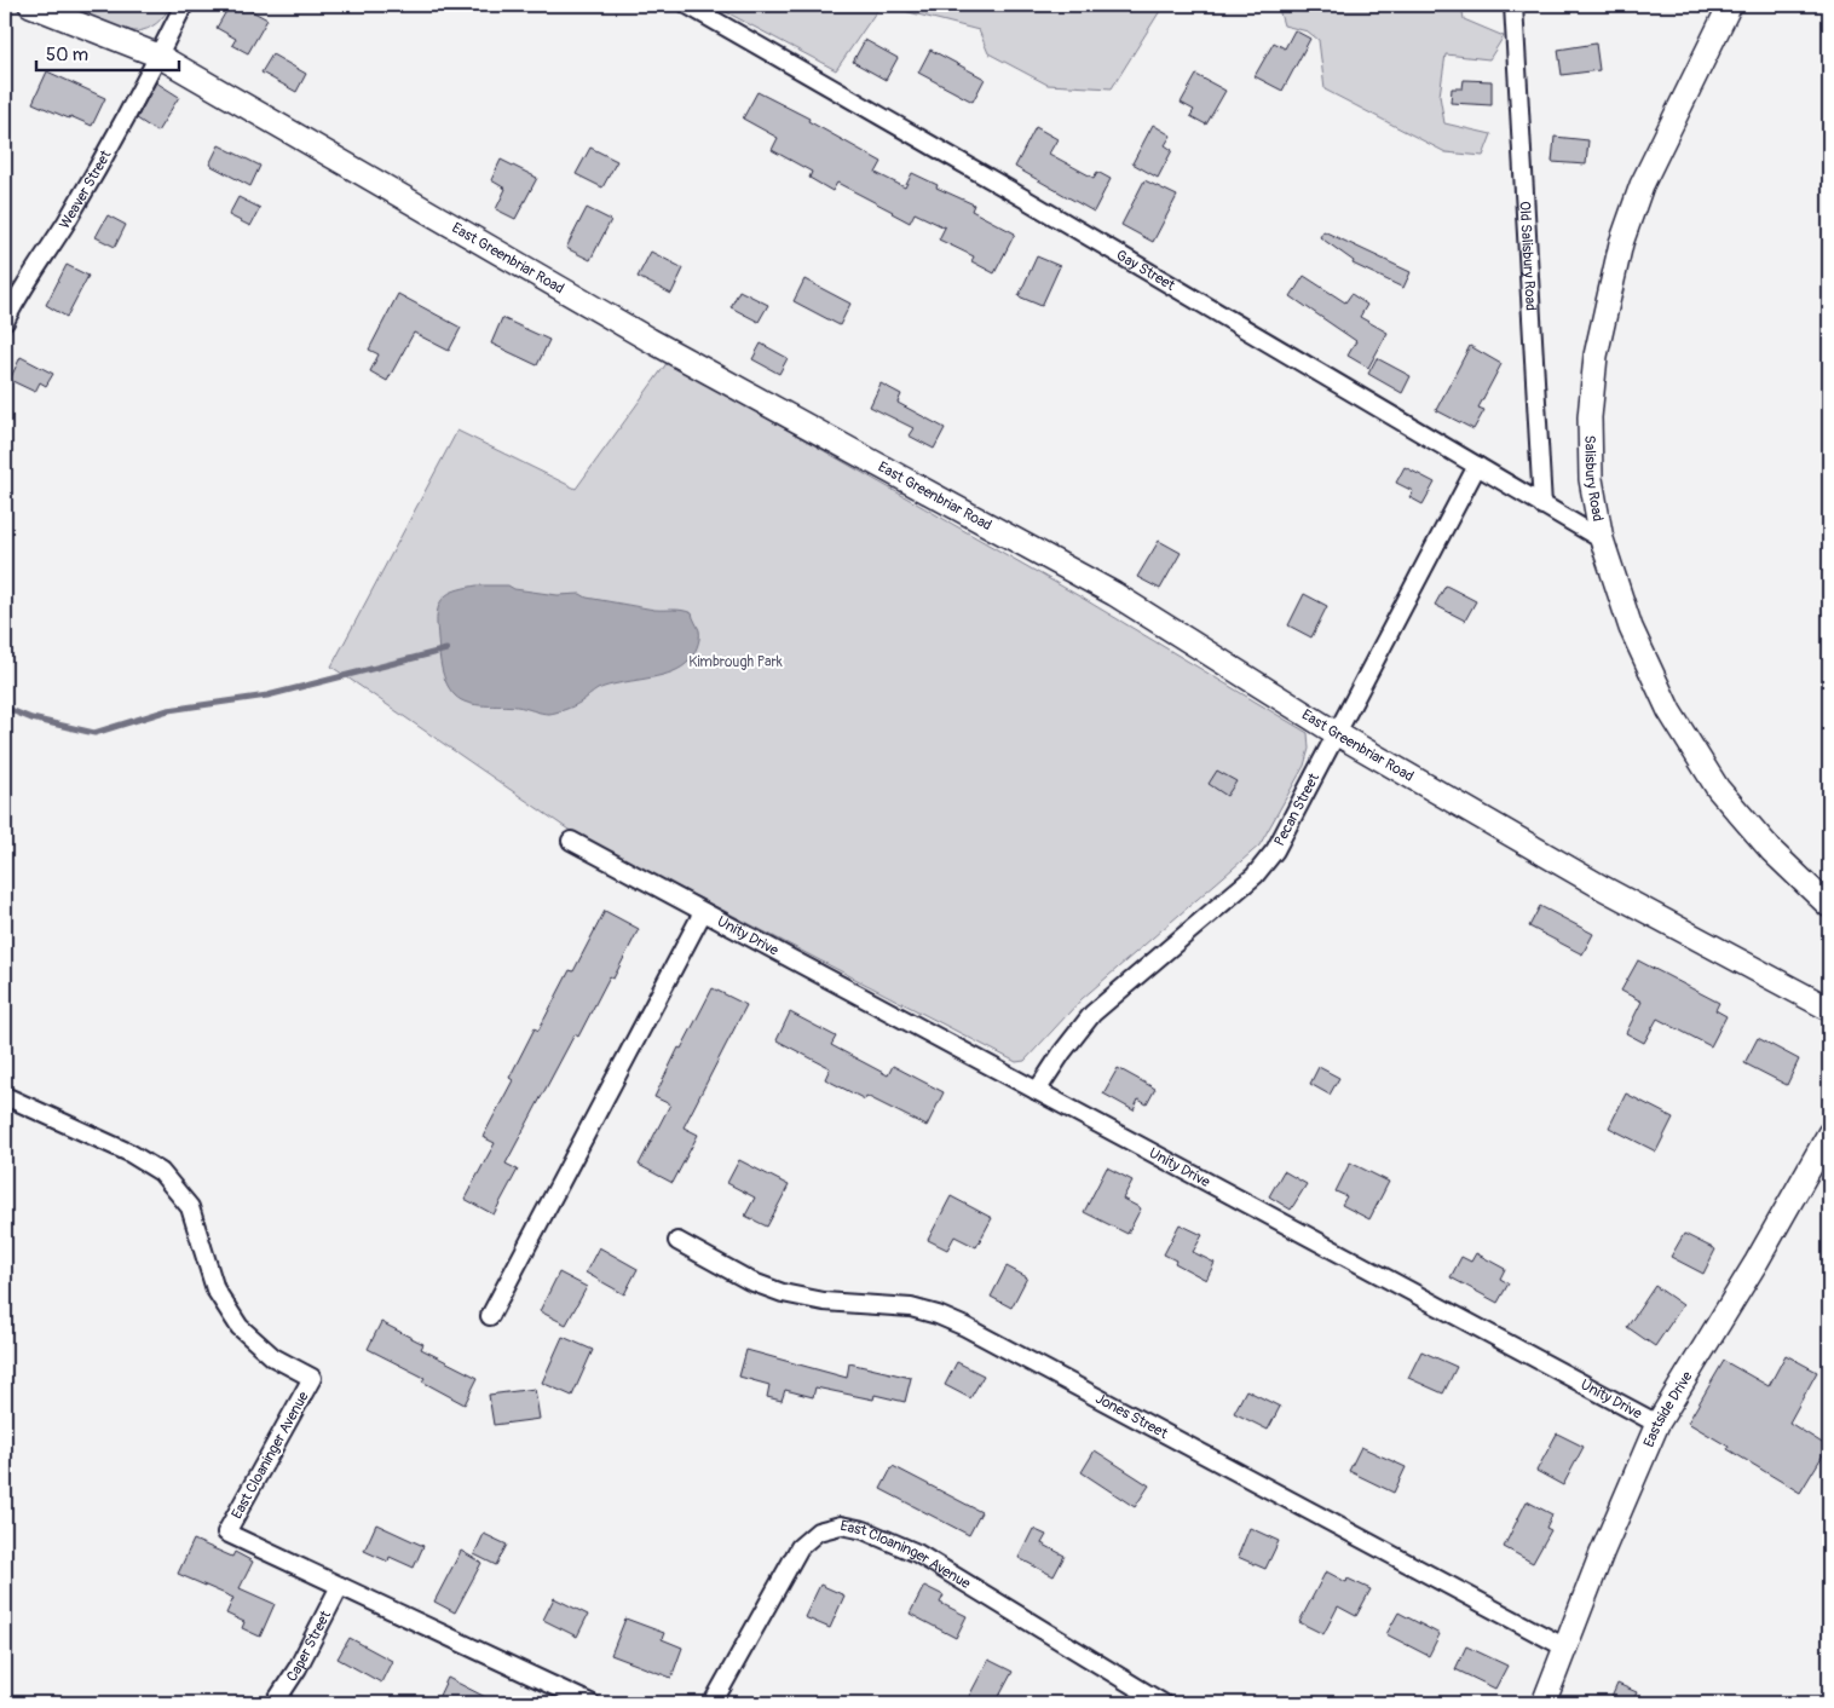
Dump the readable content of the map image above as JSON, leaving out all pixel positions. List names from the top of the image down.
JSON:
{
  "streets": {
    "street": [
      "Weaver Street",
      "Old Salisbury Road",
      "East Greenbriar Road",
      "Gay Street",
      "Salisbury Road",
      "Pecan Street",
      "Unity Drive",
      "Eastside Drive",
      "Jones Street",
      "East Cloaninger Avenue",
      "Caper Street"
    ]
  },
  "crossings": [
    ["Weaver Street", "East Greenbriar Road"],
    ["Old Salisbury Road", "Gay Street"],
    ["East Greenbriar Road", "Pecan Street"],
    ["Gay Street", "Salisbury Road"],
    ["Gay Street", "Pecan Street"],
    ["Pecan Street", "Unity Drive"],
    ["Unity Drive", "Eastside Drive"],
    ["Eastside Drive", "Jones Street"],
    ["East Cloaninger Avenue", "Caper Street"]
  ],
  "parks": ["Kimbrough Park"],
  "scale_bar": "50 m"
}
